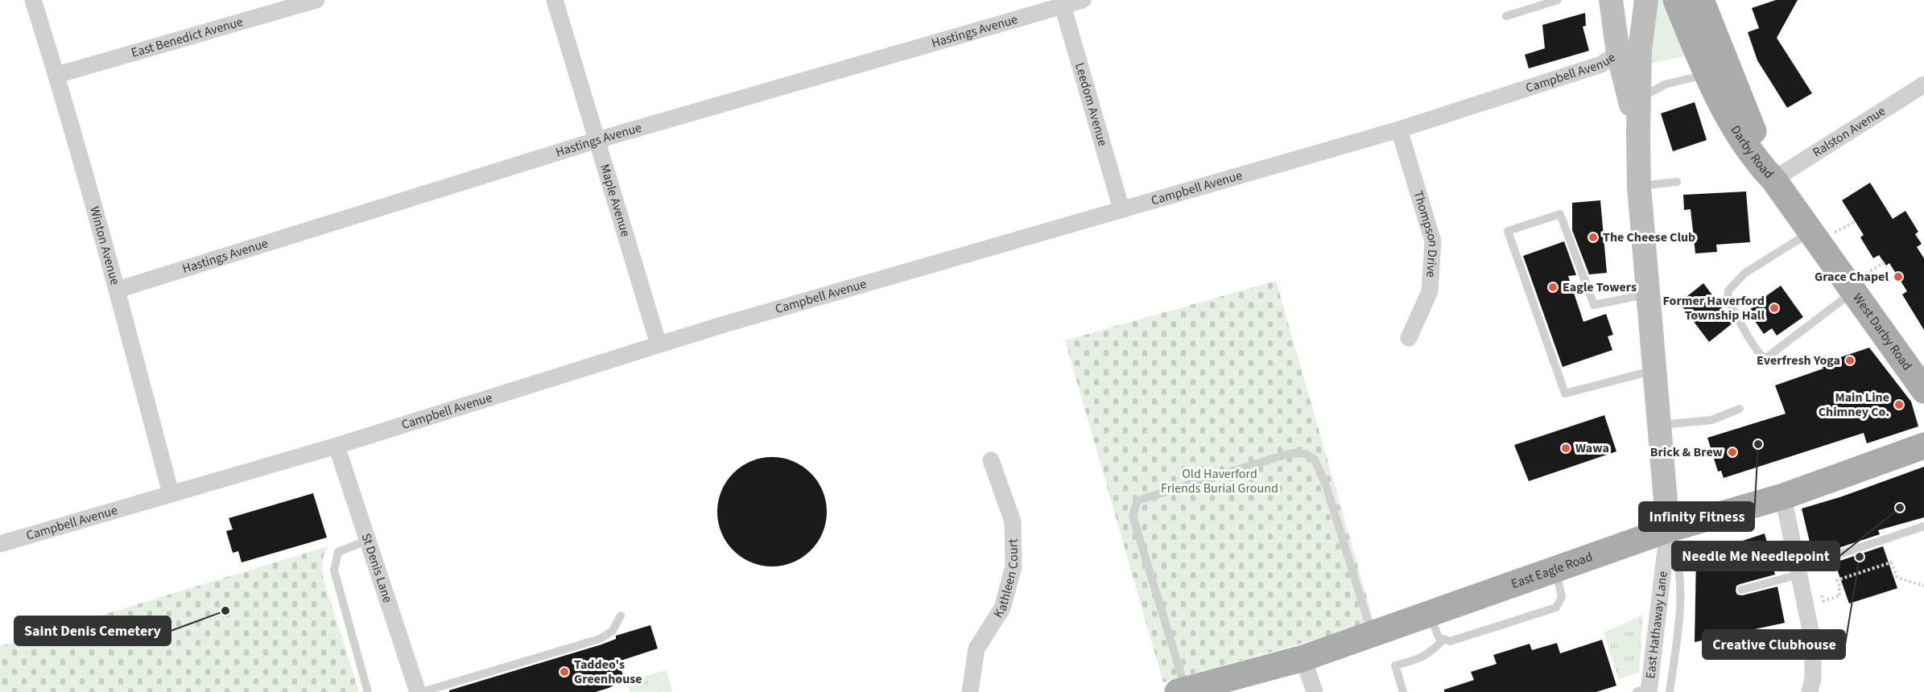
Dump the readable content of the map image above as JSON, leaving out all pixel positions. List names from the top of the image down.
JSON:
{
  "streets": {
    "main road": ["Darby Road", "West Darby Road", "East Eagle Road"],
    "street": [
      "Hastings Avenue",
      "East Benedict Avenue",
      "Campbell Avenue",
      "Leedom Avenue",
      "Ralston Avenue",
      "Maple Avenue",
      "Thompson Drive",
      "Winton Avenue",
      "St Denis Lane",
      "Kathleen Court",
      "East Hathaway Lane"
    ]
  },
  "crossings": [
    ["Hastings Avenue", "Leedom Avenue"],
    ["Hastings Avenue", "Maple Avenue"],
    ["Hastings Avenue", "Winton Avenue"],
    ["East Benedict Avenue", "Winton Avenue"],
    ["Campbell Avenue", "Leedom Avenue"],
    ["Campbell Avenue", "Maple Avenue"],
    ["Campbell Avenue", "Thompson Drive"],
    ["Campbell Avenue", "Winton Avenue"],
    ["Campbell Avenue", "St Denis Lane"],
    ["Ralston Avenue", "Darby Road"],
    ["Ralston Avenue", "West Darby Road"],
    ["Darby Road", "West Darby Road"],
    ["East Eagle Road", "East Hathaway Lane"]
  ],
  "parks": ["Old Haverford Friends Burial Ground"],
  "places": [
    "The Cheese Club",
    "Grace Chapel",
    "Eagle Towers",
    "Former Haverford Township Hall",
    "Everfresh Yoga",
    "Main Line Chimney Co.",
    "Infinity Fitness",
    "Wawa",
    "Brick & Brew",
    "Needle Me Needlepoint",
    "Creative Clubhouse",
    "Saint Denis Cemetery",
    "Taddeo's Greenhouse"
  ]
}
